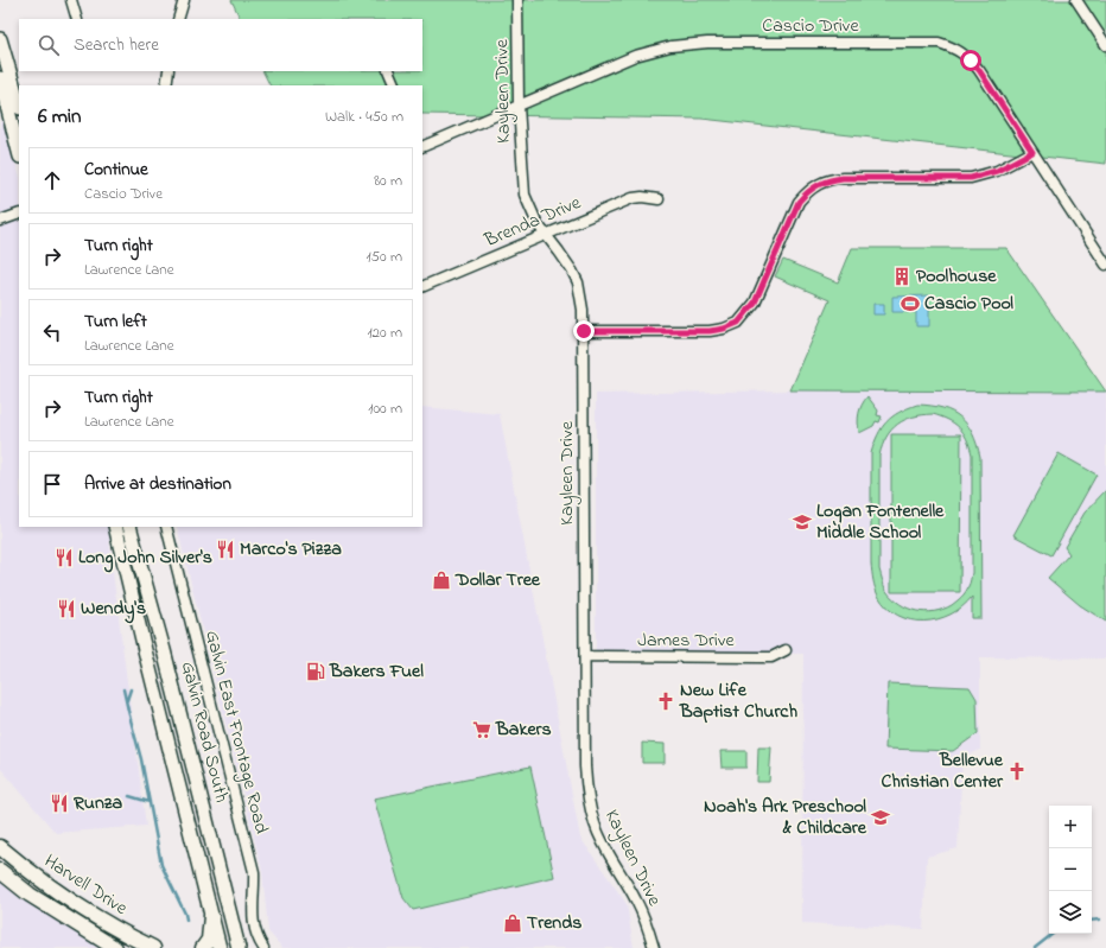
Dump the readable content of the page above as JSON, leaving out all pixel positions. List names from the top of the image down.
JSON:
{
  "streets": {
    "main road": ["Galvin Road South", "Harvell Drive"],
    "street": [
      "Cascio Drive",
      "Kayleen Drive",
      "Brenda Drive",
      "James Drive",
      "Galvin East Frontage Road"
    ]
  },
  "crossings": [
    ["Cascio Drive", "Kayleen Drive"],
    ["Kayleen Drive", "Brenda Drive"],
    ["Kayleen Drive", "James Drive"]
  ],
  "places": {
    "building": ["Poolhouse"],
    "sports": ["Cascio Pool"],
    "school or university": ["Logan Fontenelle Middle School", "Noah's Ark Preschool & Childcare"],
    "restaurant": [
      "Marco's Pizza",
      "Long John Silver's",
      "Wendy's",
      "Runza"
    ],
    "shop": ["Dollar Tree", "Trends"],
    "fuel station": ["Bakers Fuel"],
    "church": ["New Life Baptist Church", "Bellevue Christian Center"],
    "supermarket": ["Bakers"]
  },
  "page": {
    "search": "Search here",
    "heading": ["6 min", "Walk · 450 m"],
    "list": [
      ["Continue", "Cascio Drive", "80 m"],
      ["Turn right", "Lawrence Lane", "150 m"],
      ["Turn left", "Lawrence Lane", "120 m"],
      ["Turn right", "Lawrence Lane", "100 m"],
      "Arrive at destination"
    ],
    "map_buttons": ["+", "−"]
  }
}
